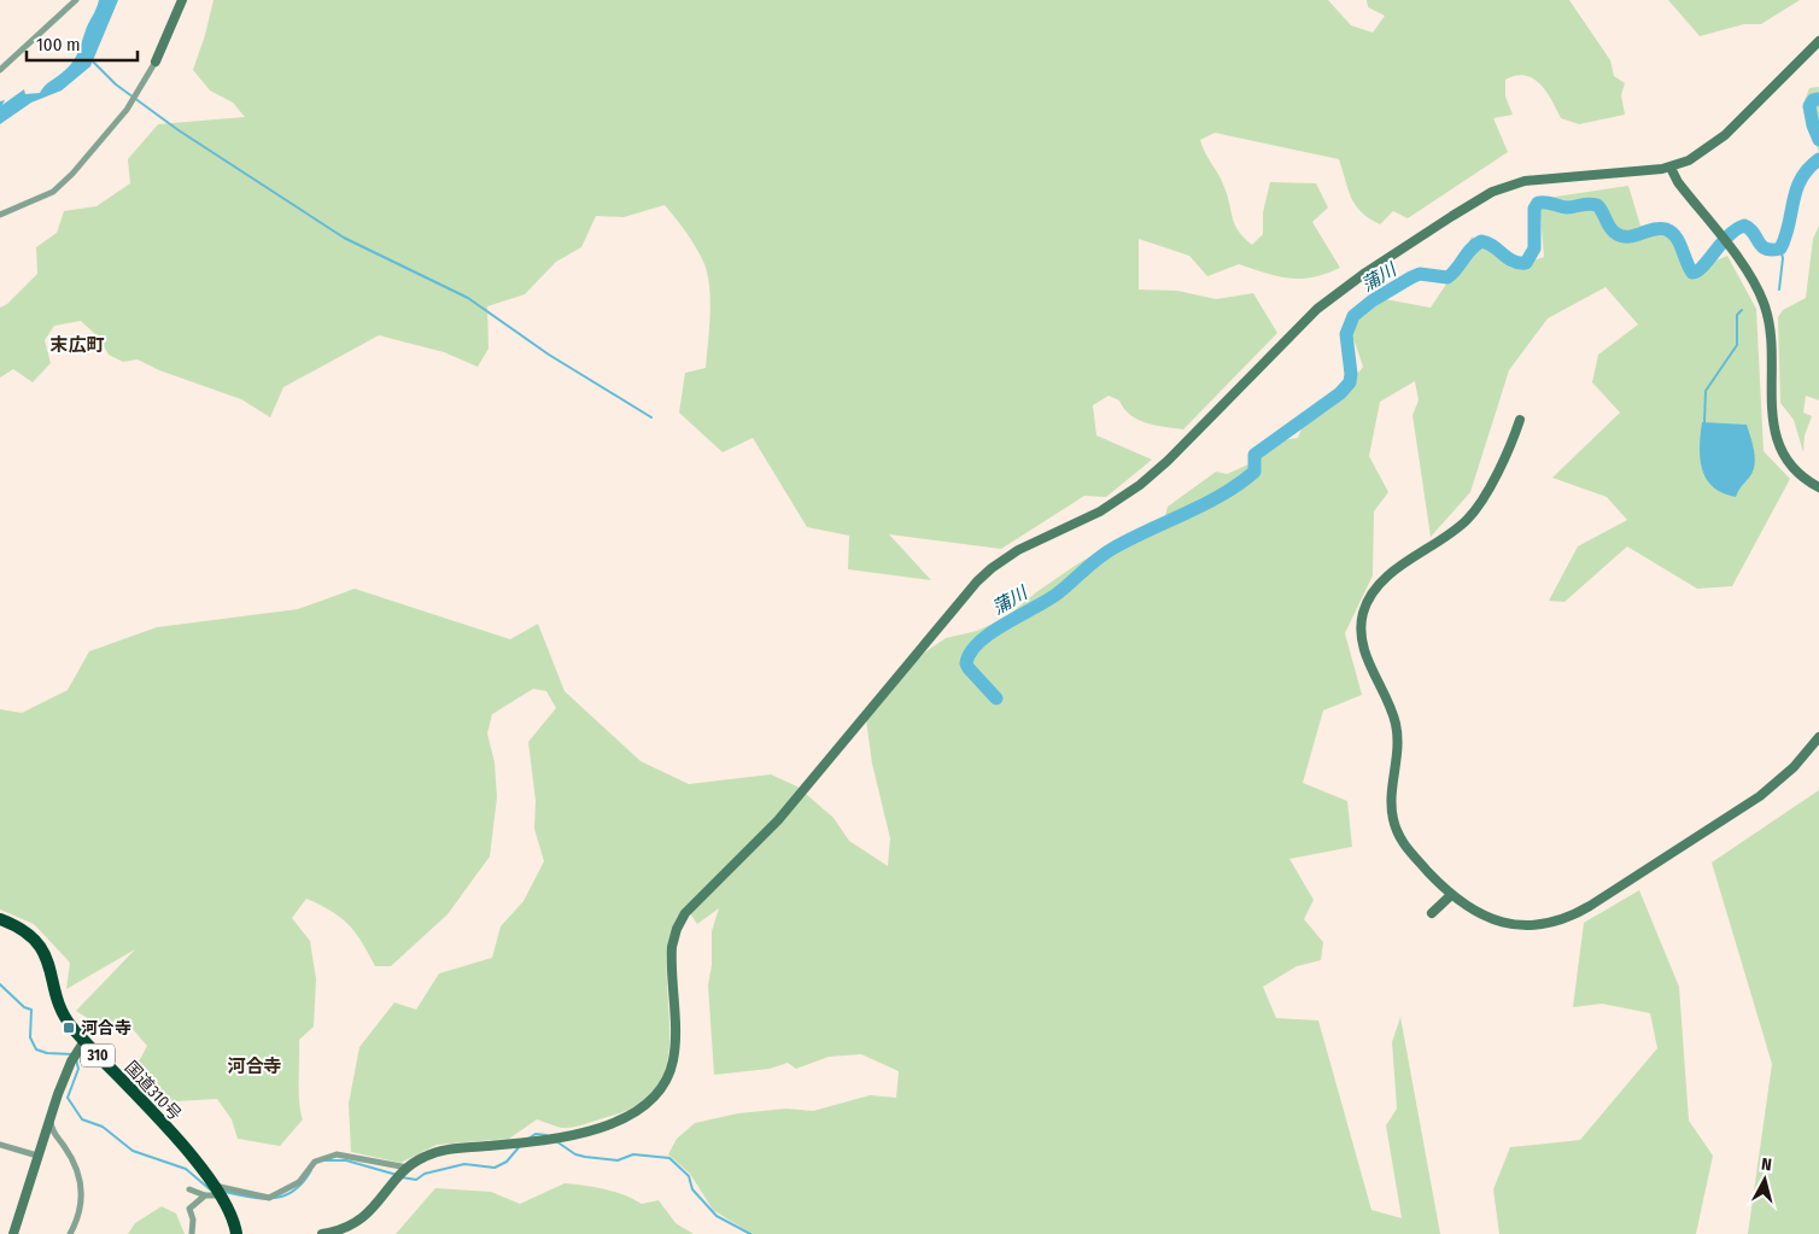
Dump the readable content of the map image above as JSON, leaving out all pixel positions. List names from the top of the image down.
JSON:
{
  "streets": {
    "highway": ["310", "国道310号"]
  },
  "districts": ["末広町", "河合寺"],
  "water": ["蒲川"],
  "places": {
    "transit": ["河合寺"]
  },
  "scale_bar": "100 m",
  "north": "top"
}
